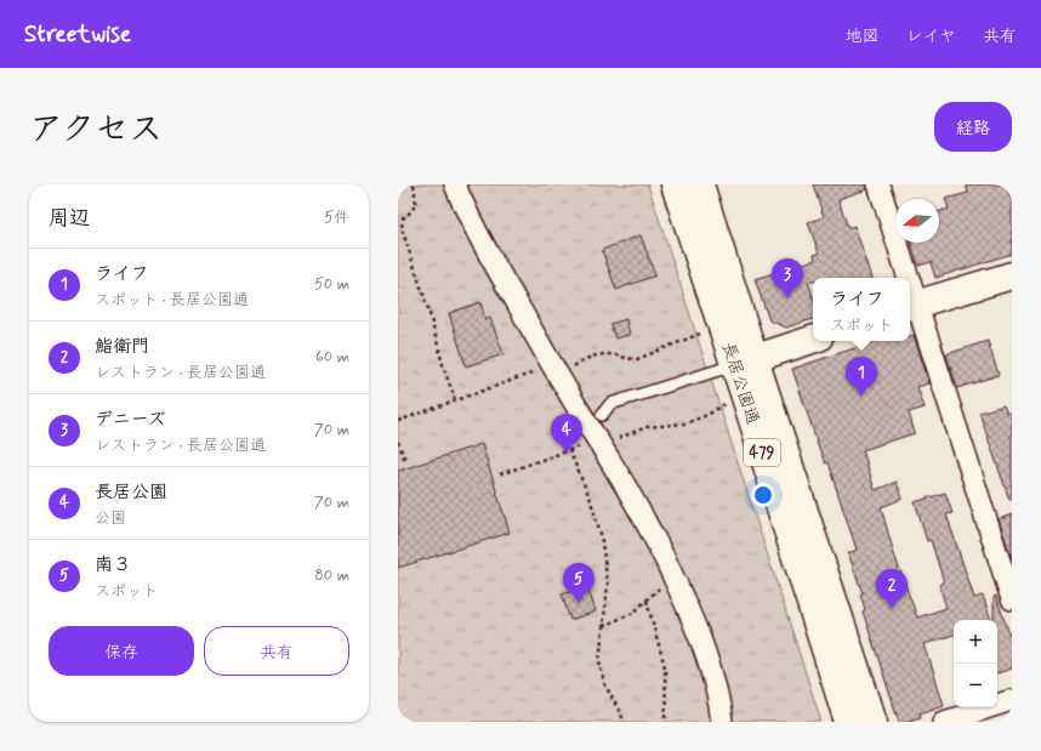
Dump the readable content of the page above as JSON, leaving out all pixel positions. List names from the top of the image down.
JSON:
{
  "streets": {
    "main road": ["長居公園通", "479"]
  },
  "north": "left",
  "page": {
    "header": "Streetwise",
    "nav": ["地図", "レイヤ", "共有"],
    "title": "アクセス",
    "buttons": [
      "経路",
      ["保存", "共有"]
    ],
    "heading": ["周辺", "5件"],
    "list": [
      {
        "mark": "1",
        "name": "ライフ",
        "note": "スポット · 長居公園通",
        "value": "50 m"
      },
      {
        "mark": "2",
        "name": "鮨衛門",
        "note": "レストラン · 長居公園通",
        "value": "60 m"
      },
      {
        "mark": "3",
        "name": "デニーズ",
        "note": "レストラン · 長居公園通",
        "value": "70 m"
      },
      {
        "mark": "4",
        "name": "長居公園",
        "note": "公園",
        "value": "70 m"
      },
      {
        "mark": "5",
        "name": "南３",
        "note": "スポット",
        "value": "80 m"
      }
    ],
    "pins": [
      "3",
      "1",
      "4",
      "5",
      "2"
    ],
    "popup": ["ライフ", "スポット"],
    "map_buttons": ["+", "−"]
  }
}
